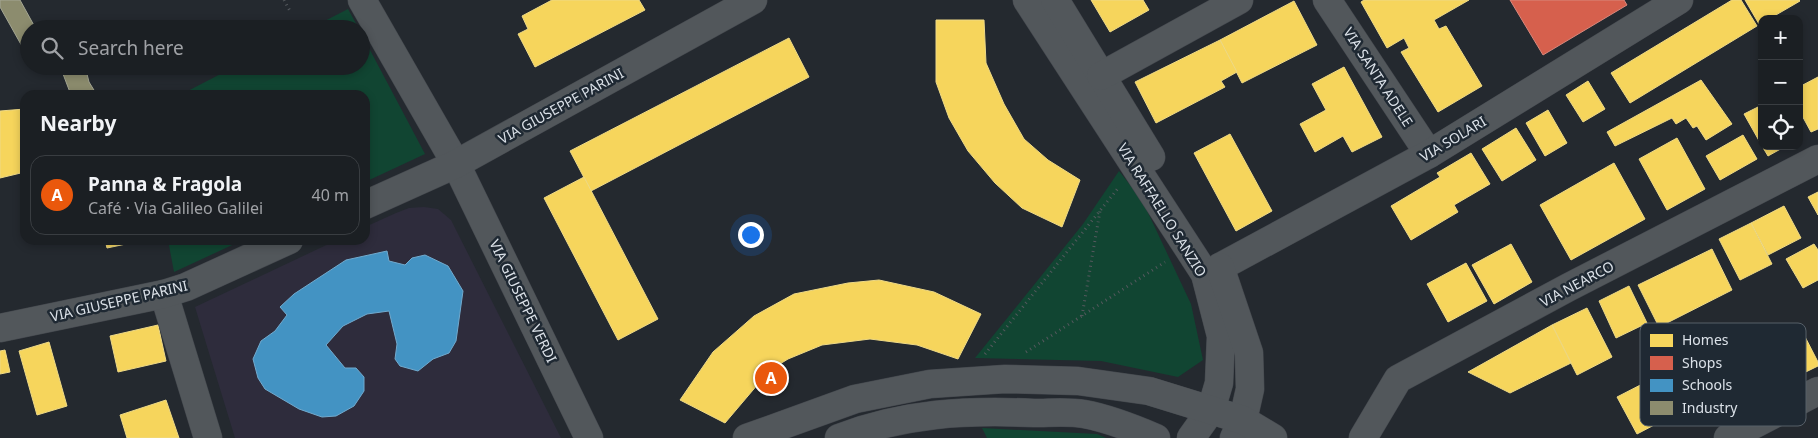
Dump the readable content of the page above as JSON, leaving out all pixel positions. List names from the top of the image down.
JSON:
{
  "streets": {
    "street": [
      "VIA SANTA ADELE",
      "VIA GIUSEPPE PARINI",
      "VIA SOLARI",
      "VIA RAFFAELLO SANZIO",
      "VIA NEARCO",
      "VIA GIUSEPPE VERDI"
    ]
  },
  "crossings": [
    ["VIA SANTA ADELE", "VIA SOLARI"],
    ["VIA GIUSEPPE PARINI", "VIA GIUSEPPE VERDI"],
    ["VIA SOLARI", "VIA RAFFAELLO SANZIO"]
  ],
  "legend": [
    "Homes",
    "Shops",
    "Schools",
    "Industry"
  ],
  "page": {
    "map_buttons": ["+", "−"],
    "search": "Search here",
    "heading": "Nearby",
    "list": [
      {
        "mark": "A",
        "name": "Panna & Fragola",
        "note": "Café · Via Galileo Galilei",
        "value": "40 m"
      }
    ],
    "pins": "A"
  }
}
